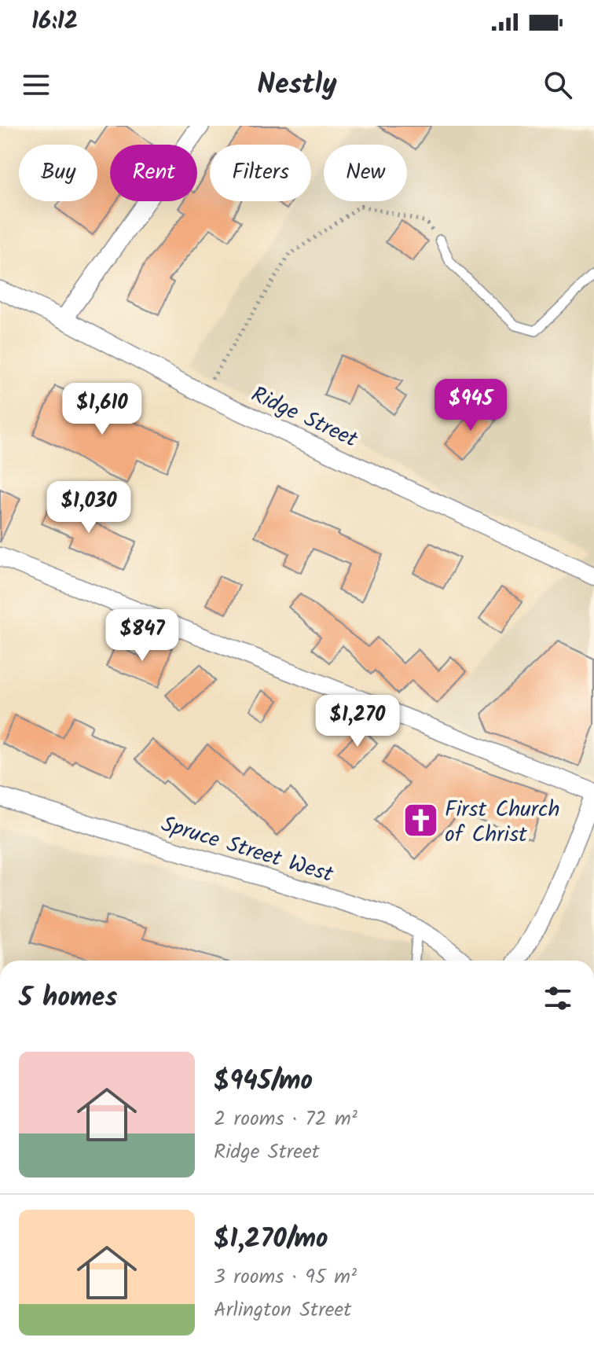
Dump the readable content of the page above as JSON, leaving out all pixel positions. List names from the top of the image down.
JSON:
{
  "streets": {
    "street": ["Ridge Street", "Spruce Street West"]
  },
  "places": {
    "church": ["First Church of Christ"]
  },
  "page": {
    "status": "16:12",
    "header": "Nestly",
    "chip": [
      "Buy",
      "Rent",
      "Filters",
      "New"
    ],
    "price": [
      "$945",
      "$1,610",
      "$1,030",
      "$847",
      "$1,270"
    ],
    "heading": "5 homes",
    "list": [
      {
        "name": "$945/mo",
        "note": "2 rooms · 72 m² · Ridge Street"
      },
      {
        "name": "$1,270/mo",
        "note": "3 rooms · 95 m² · Arlington Street"
      }
    ]
  }
}
